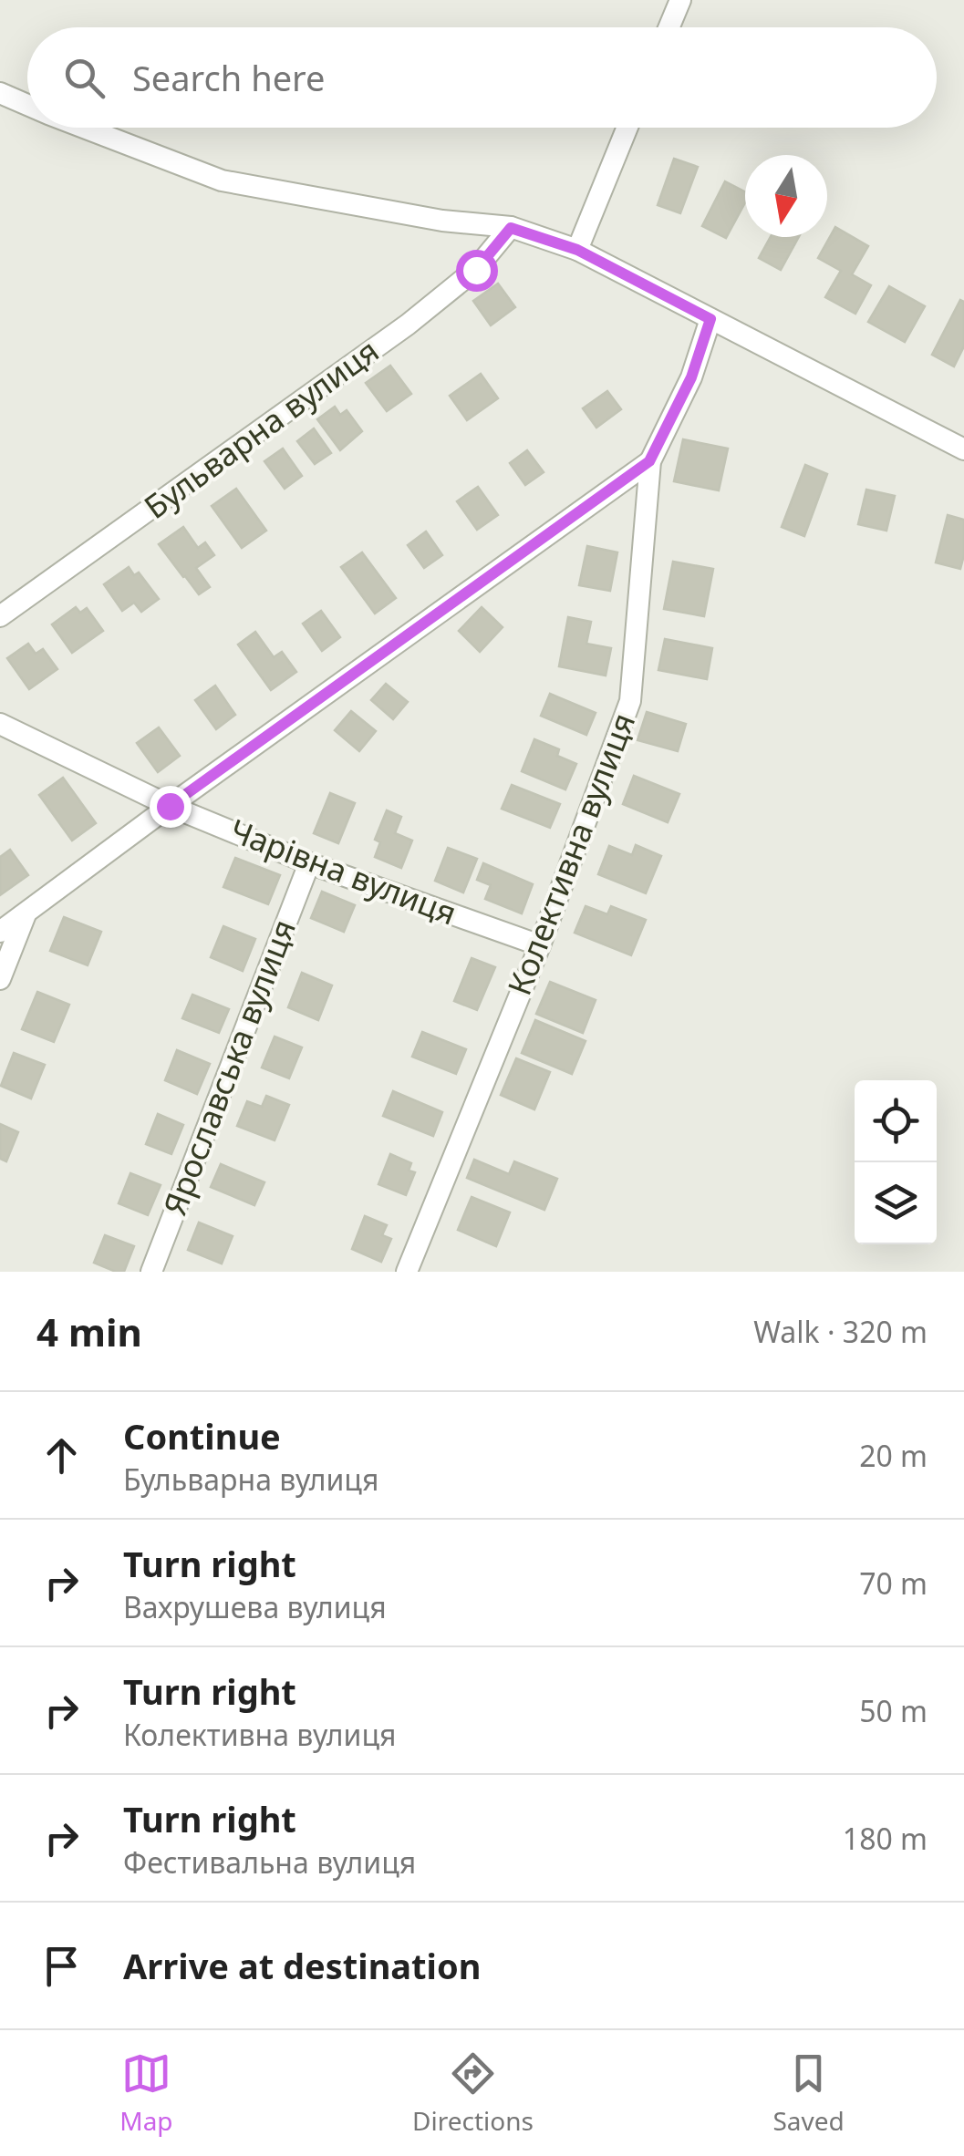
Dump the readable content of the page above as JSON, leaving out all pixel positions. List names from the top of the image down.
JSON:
{
  "streets": {
    "street": [
      "Бульварна вулиця",
      "Колективна вулиця",
      "Чарівна вулиця",
      "Ярославська вулиця"
    ]
  },
  "crossings": [
    ["Колективна вулиця", "Чарівна вулиця"],
    ["Чарівна вулиця", "Ярославська вулиця"]
  ],
  "north": "bottom",
  "page": {
    "search": "Search here",
    "heading": ["4 min", "Walk · 320 m"],
    "list": [
      ["Continue", "Бульварна вулиця", "20 m"],
      ["Turn right", "Вахрушева вулиця", "70 m"],
      ["Turn right", "Колективна вулиця", "50 m"],
      ["Turn right", "Фестивальна вулиця", "180 m"],
      "Arrive at destination"
    ],
    "nav": ["Map", "Directions", "Saved"]
  }
}
